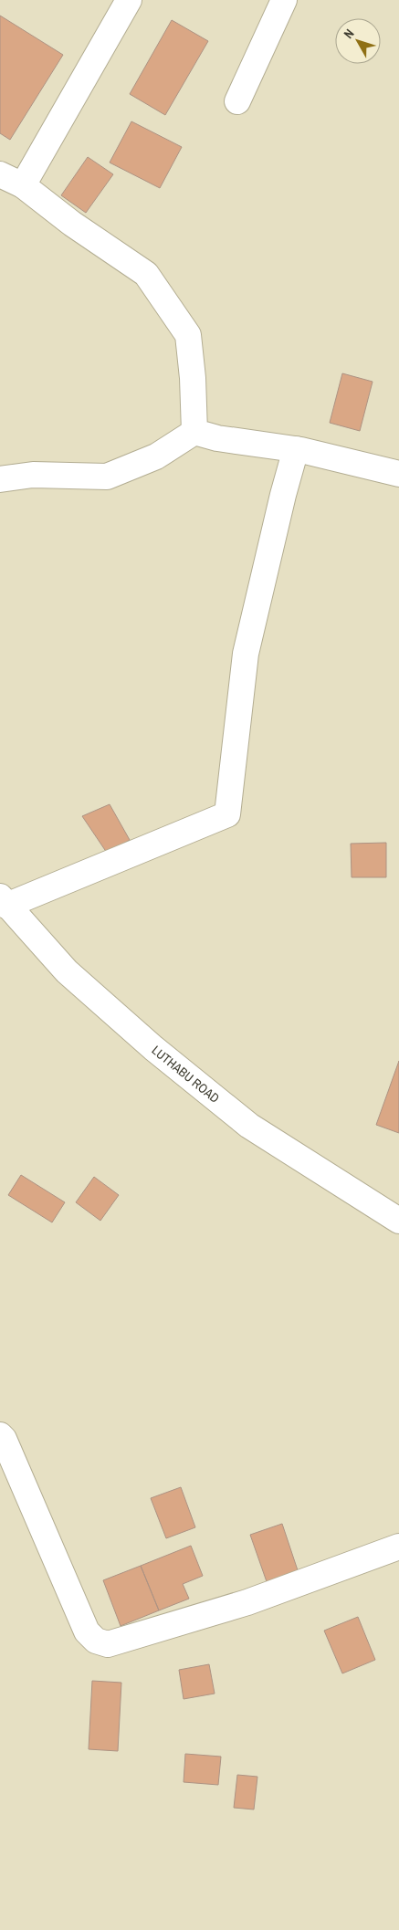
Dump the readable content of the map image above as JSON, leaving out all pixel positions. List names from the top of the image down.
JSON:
{
  "streets": {
    "street": ["LUTHABU ROAD"]
  },
  "north": "top left"
}
